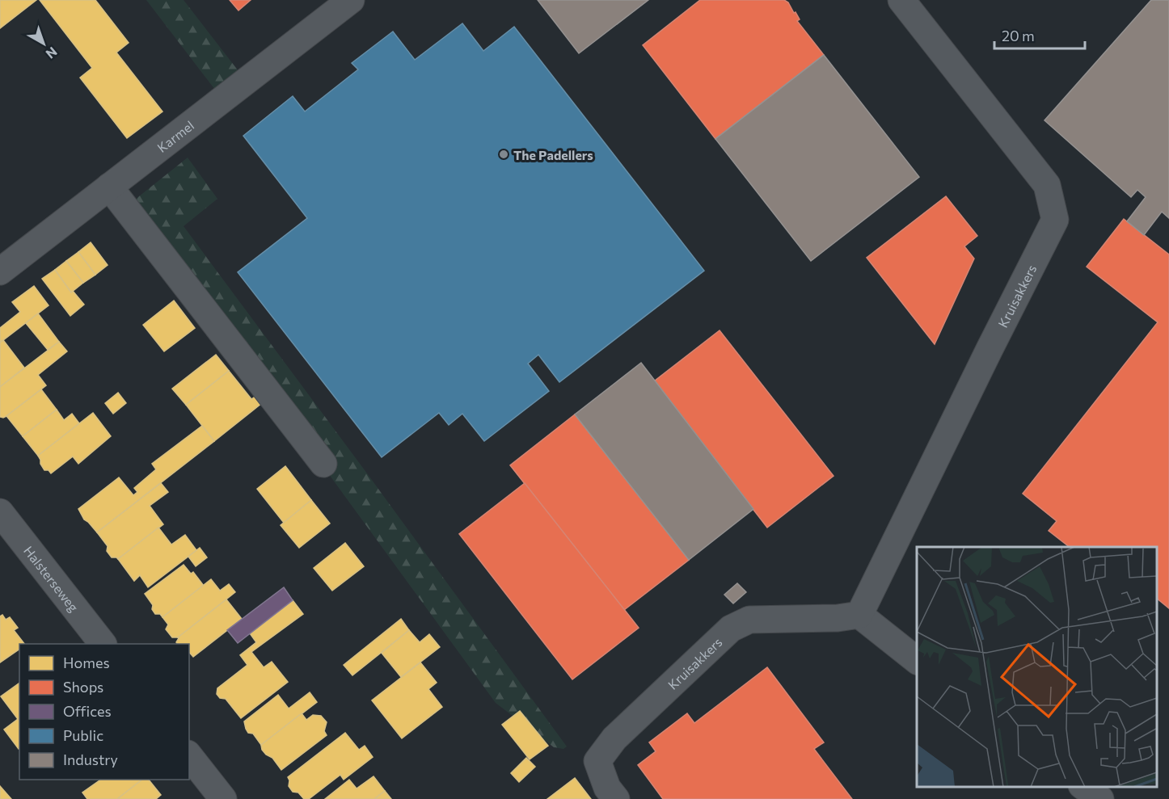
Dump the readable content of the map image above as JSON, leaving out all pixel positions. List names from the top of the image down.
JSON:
{
  "streets": {
    "street": ["Karmel", "Kruisakkers", "Halsterseweg"]
  },
  "places": ["The Padellers"],
  "legend": [
    "Homes",
    "Shops",
    "Offices",
    "Public",
    "Industry"
  ],
  "scale_bar": "20 m",
  "north": "bottom right"
}
